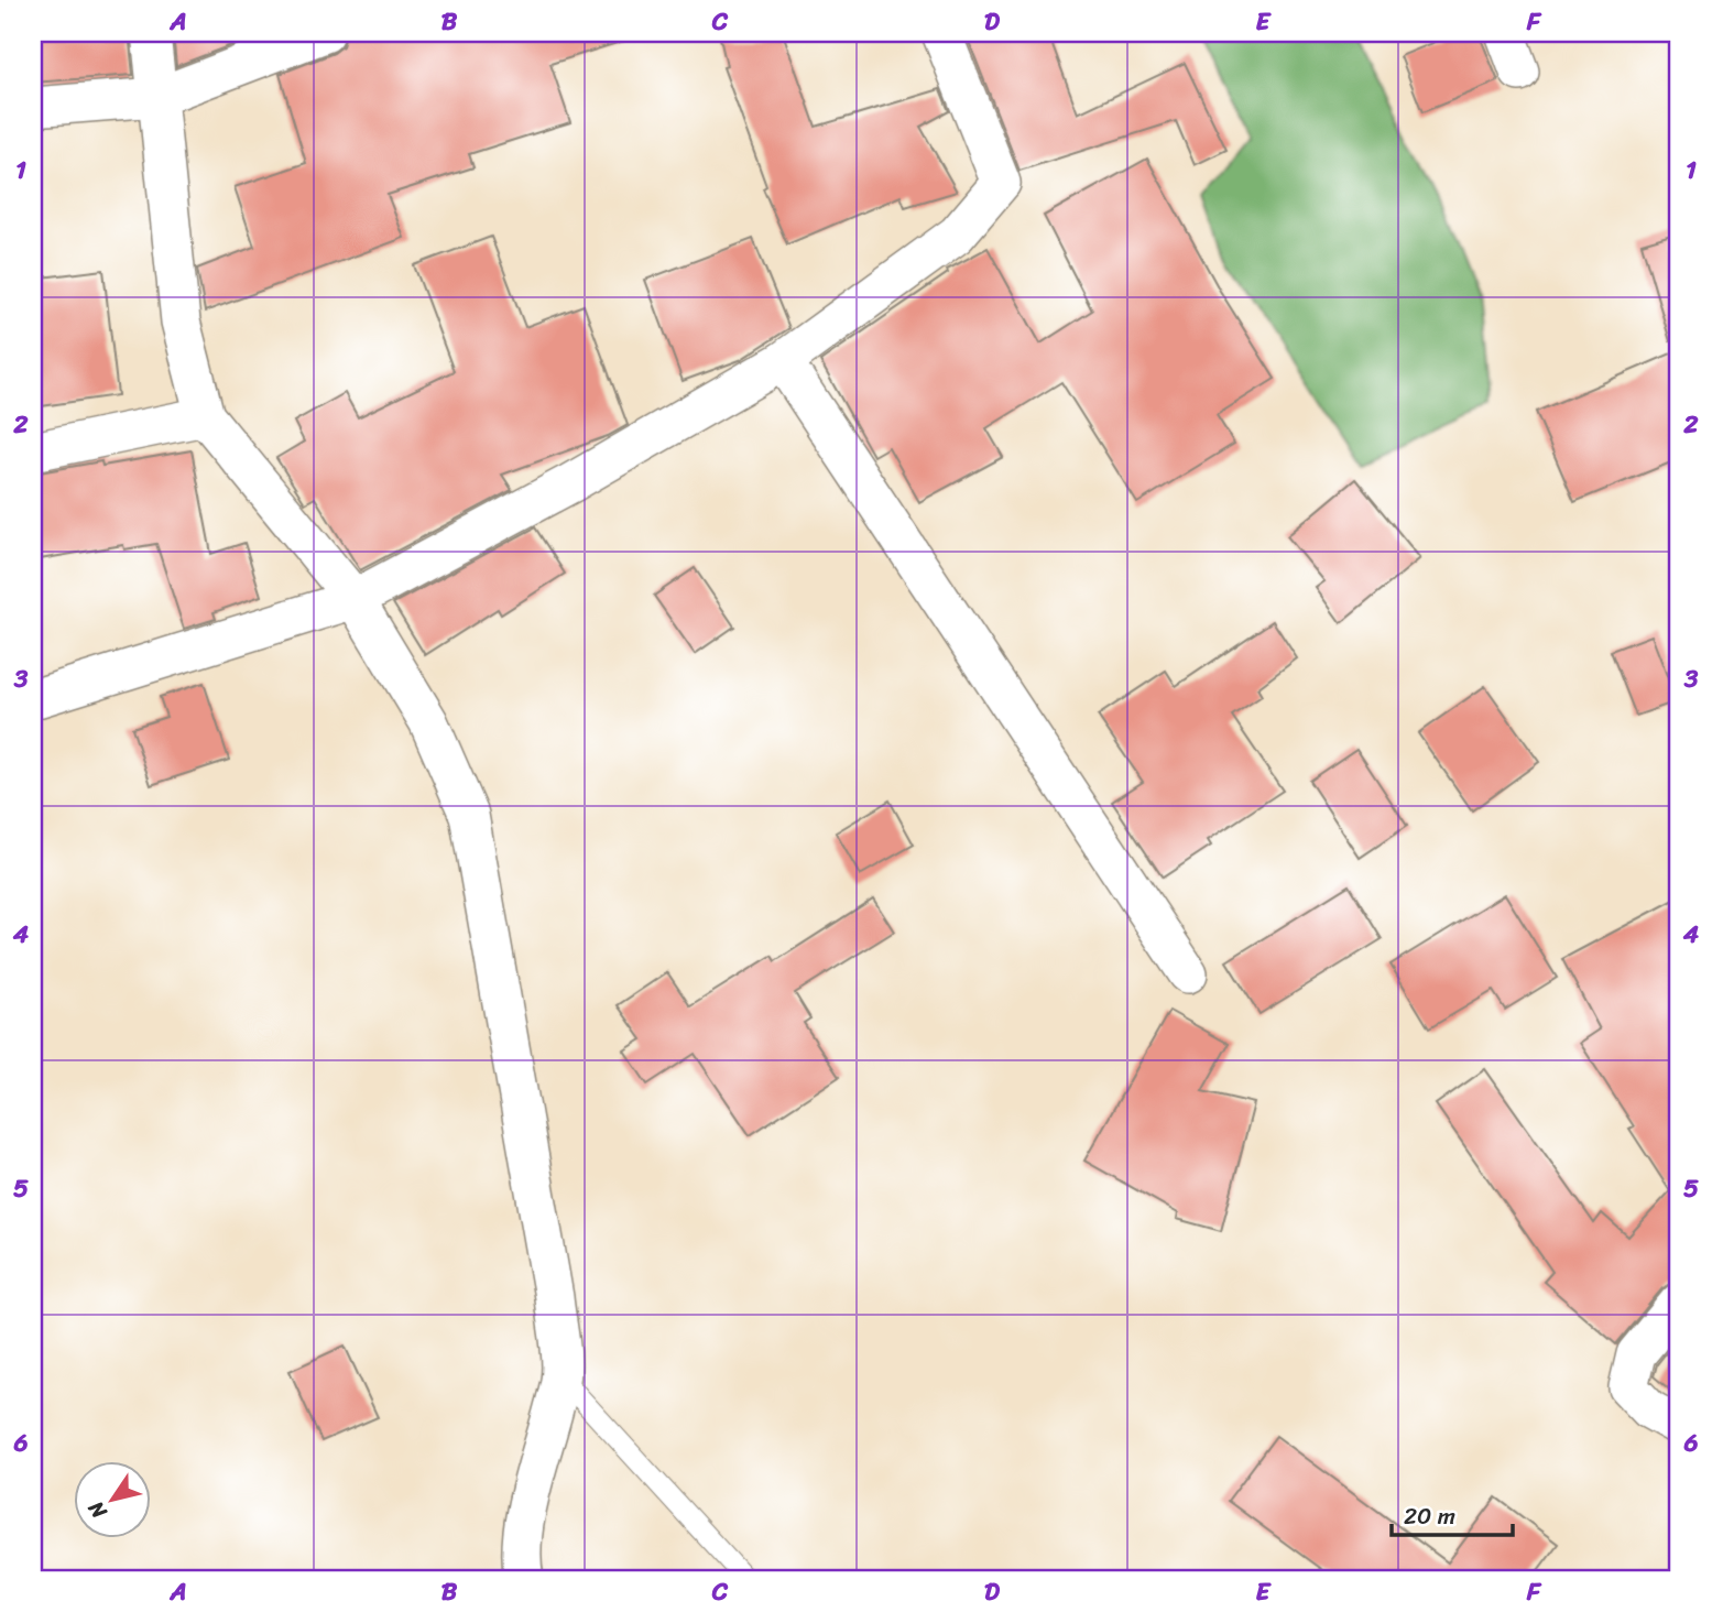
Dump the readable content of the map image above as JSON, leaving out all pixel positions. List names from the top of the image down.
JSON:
{
  "scale_bar": "20 m",
  "north": "bottom left",
  "grid": {
    "columns": [
      "A",
      "B",
      "C",
      "D",
      "E",
      "F"
    ],
    "rows": [
      "1",
      "2",
      "3",
      "4",
      "5",
      "6"
    ]
  }
}
